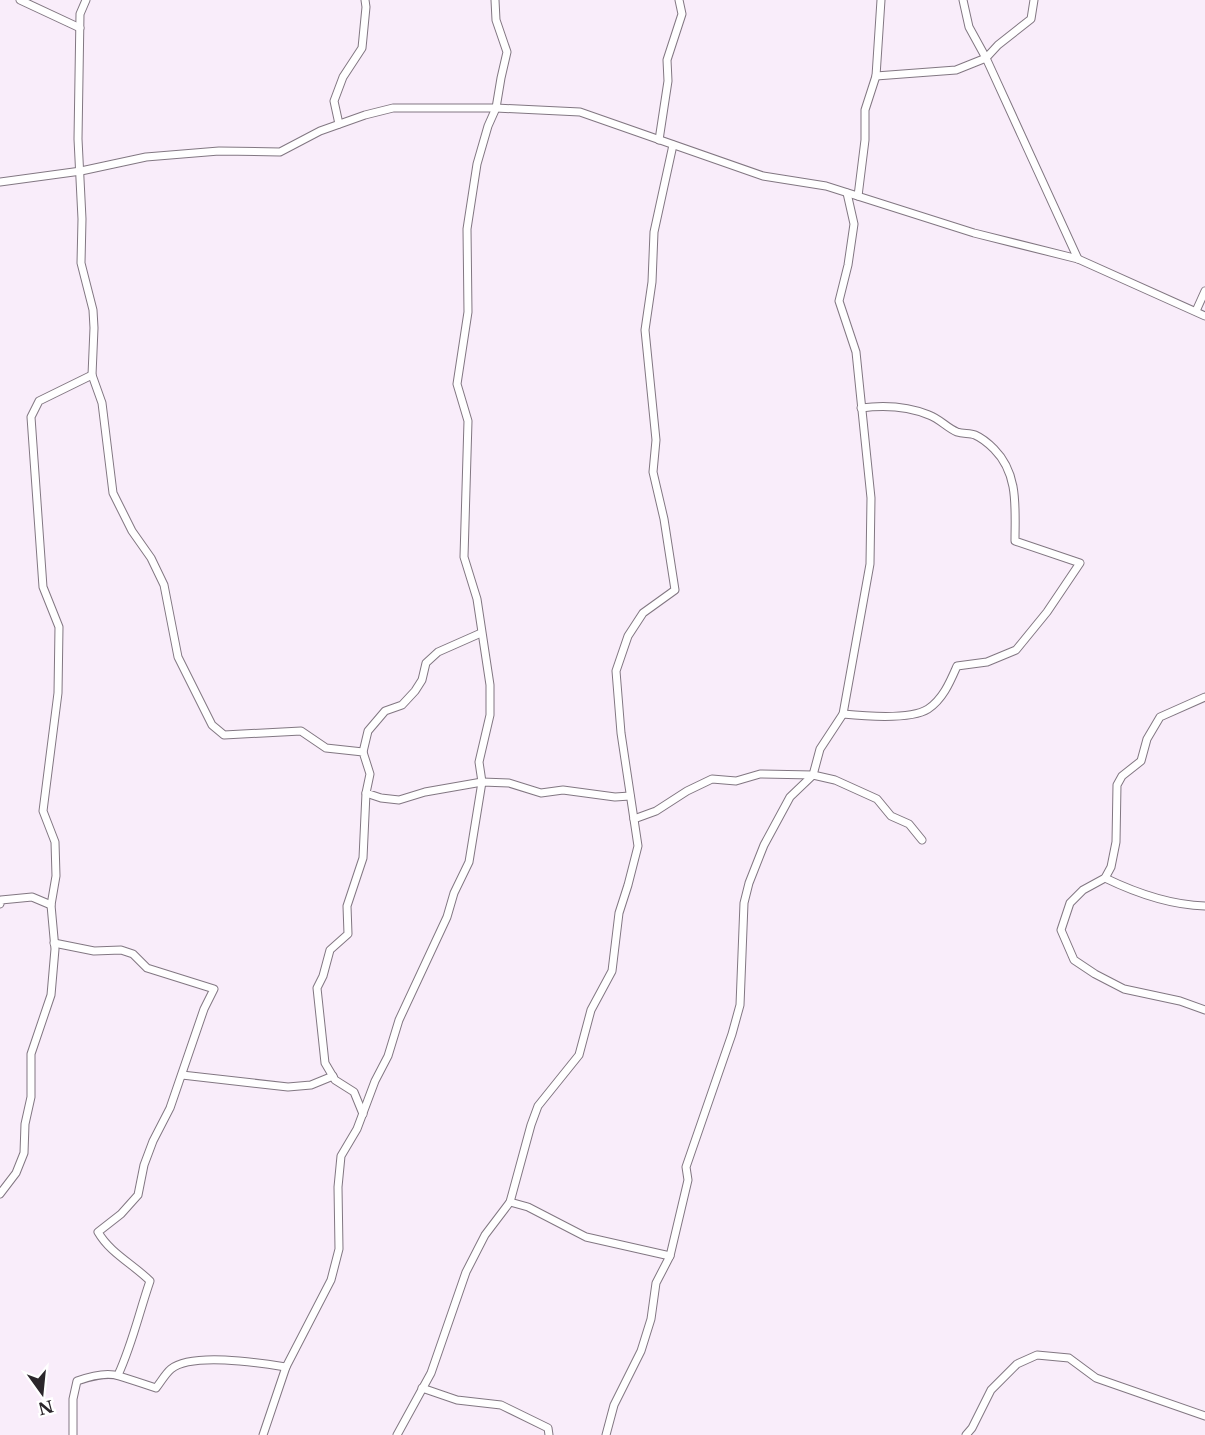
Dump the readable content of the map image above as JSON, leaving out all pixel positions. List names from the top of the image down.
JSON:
{
  "north": "bottom"
}
